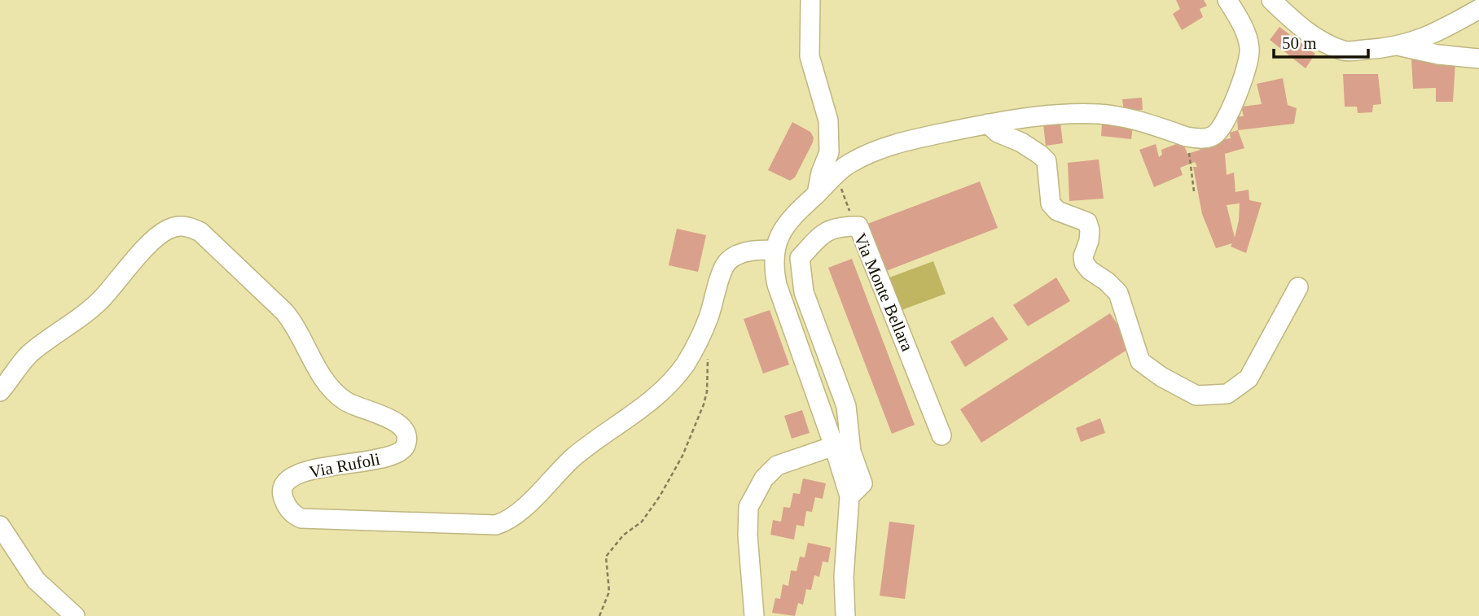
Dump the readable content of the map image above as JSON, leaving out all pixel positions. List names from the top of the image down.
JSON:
{
  "streets": {
    "street": ["Via Monte Bellara", "Via Rufoli"]
  },
  "scale_bar": "50 m"
}
